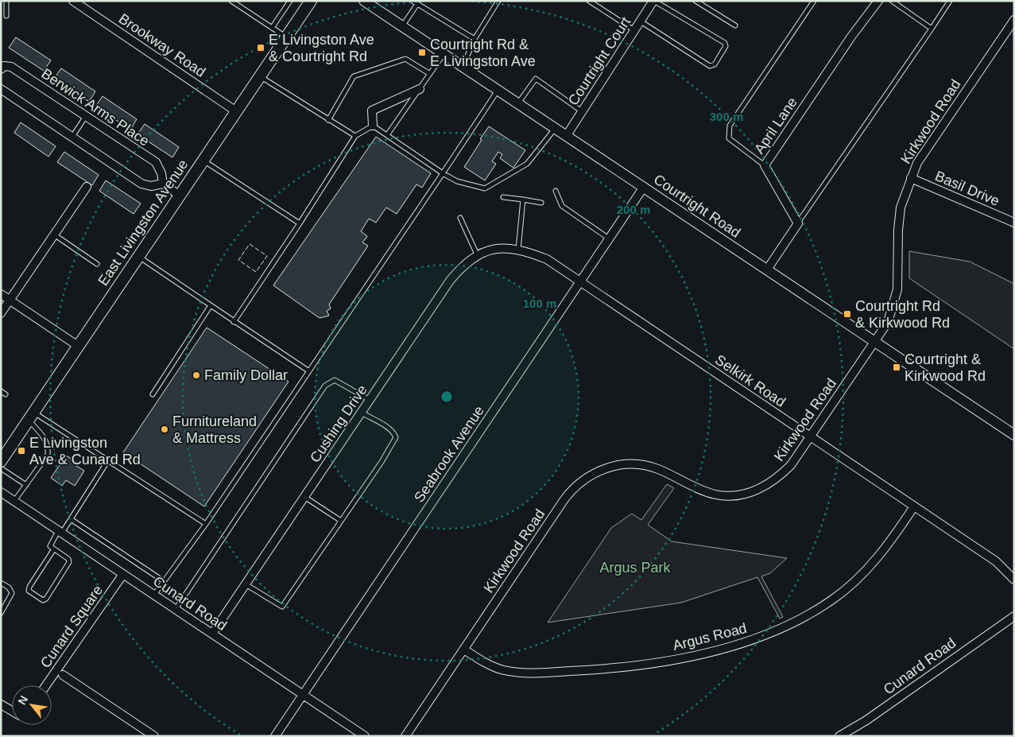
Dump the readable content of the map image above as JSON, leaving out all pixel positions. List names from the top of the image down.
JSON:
{
  "streets": {
    "main road": ["East Livingston Avenue"],
    "street": [
      "Brookway Road",
      "Courtright Court",
      "Berwick Arms Place",
      "Kirkwood Road",
      "April Lane",
      "Basil Drive",
      "Courtright Road",
      "Selkirk Road",
      "Cushing Drive",
      "Seabrook Avenue",
      "Cunard Road",
      "Cunard Square",
      "Argus Road"
    ]
  },
  "crossings": [
    ["Brookway Road", "East Livingston Avenue"],
    ["Courtright Court", "Courtright Road"],
    ["Kirkwood Road", "Basil Drive"],
    ["Kirkwood Road", "Courtright Road"],
    ["Kirkwood Road", "Selkirk Road"],
    ["Kirkwood Road", "Argus Road"],
    ["Courtright Road", "Seabrook Avenue"],
    ["Selkirk Road", "Cushing Drive"],
    ["Selkirk Road", "Seabrook Avenue"],
    ["Selkirk Road", "Argus Road"],
    ["Cushing Drive", "Cunard Road"],
    ["Seabrook Avenue", "Cunard Road"],
    ["Cunard Road", "Cunard Square"]
  ],
  "parks": ["Argus Park"],
  "places": {
    "transit": [
      "E Livingston Ave & Courtright Rd",
      "Courtright Rd & E Livingston Ave",
      "Courtright Rd & Kirkwood Rd",
      "Courtright & Kirkwood Rd",
      "E Livingston Ave & Cunard Rd"
    ],
    "other": ["Family Dollar", "Furnitureland & Mattress"]
  },
  "north": "top left",
  "rings": ["300 m", "200 m", "100 m"]
}
